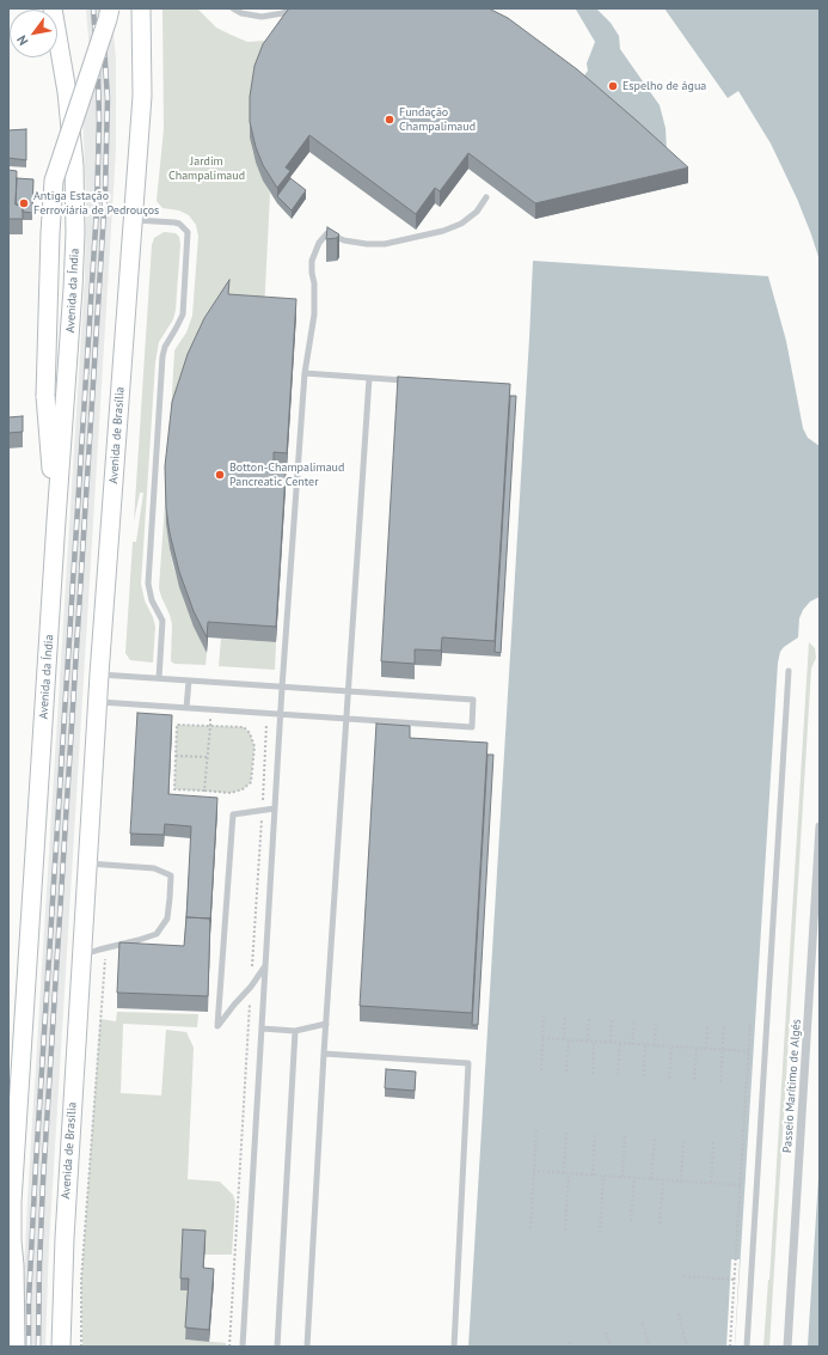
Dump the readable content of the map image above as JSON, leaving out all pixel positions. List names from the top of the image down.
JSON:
{
  "streets": {
    "main road": ["Avenida da Índia", "Avenida de Brasília"],
    "street": ["Passeio Marítimo de Algés"]
  },
  "parks": ["Jardim Champalimaud"],
  "places": [
    "Espelho de água",
    "Fundação Champalimaud",
    "Antiga Estação Ferroviária de Pedrouços",
    "Botton-Champalimaud Pancreatic Center"
  ],
  "north": "bottom left"
}
